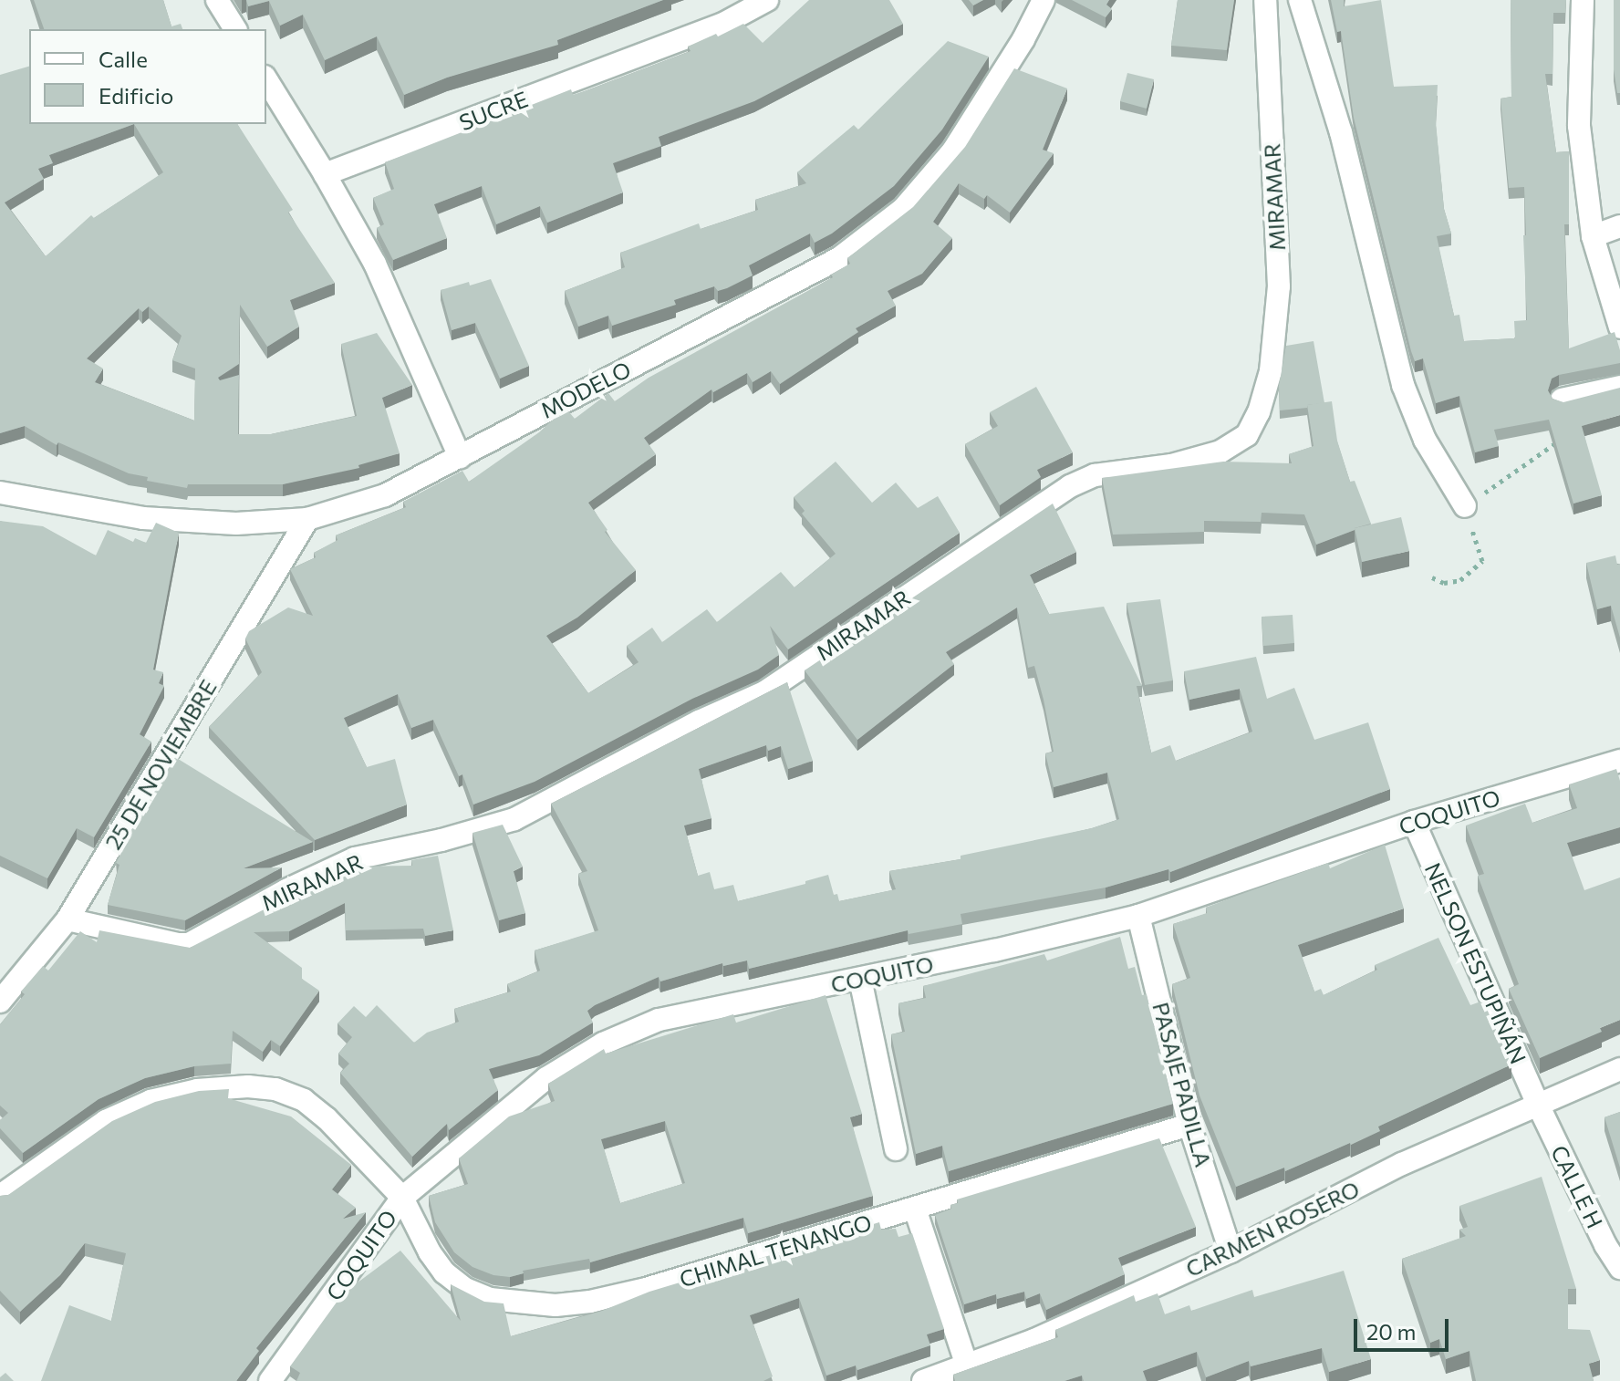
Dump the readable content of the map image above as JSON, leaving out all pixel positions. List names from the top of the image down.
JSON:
{
  "streets": {
    "street": [
      "SUCRE",
      "MIRAMAR",
      "MODELO",
      "25 DE NOVIEMBRE",
      "COQUITO",
      "NELSON ESTUPIÑÁN",
      "PASAJE PADILLA",
      "CALLE H",
      "CARMEN ROSERO",
      "CHIMAL TENANGO"
    ]
  },
  "crossings": [
    ["MIRAMAR", "25 DE NOVIEMBRE"],
    ["MODELO", "25 DE NOVIEMBRE"],
    ["COQUITO", "NELSON ESTUPIÑÁN"],
    ["COQUITO", "PASAJE PADILLA"],
    ["COQUITO", "CHIMAL TENANGO"],
    ["NELSON ESTUPIÑÁN", "CALLE H"],
    ["NELSON ESTUPIÑÁN", "CARMEN ROSERO"],
    ["PASAJE PADILLA", "CARMEN ROSERO"],
    ["PASAJE PADILLA", "CHIMAL TENANGO"],
    ["CALLE H", "CARMEN ROSERO"]
  ],
  "legend": ["Calle", "Edificio"],
  "scale_bar": "20 m"
}
